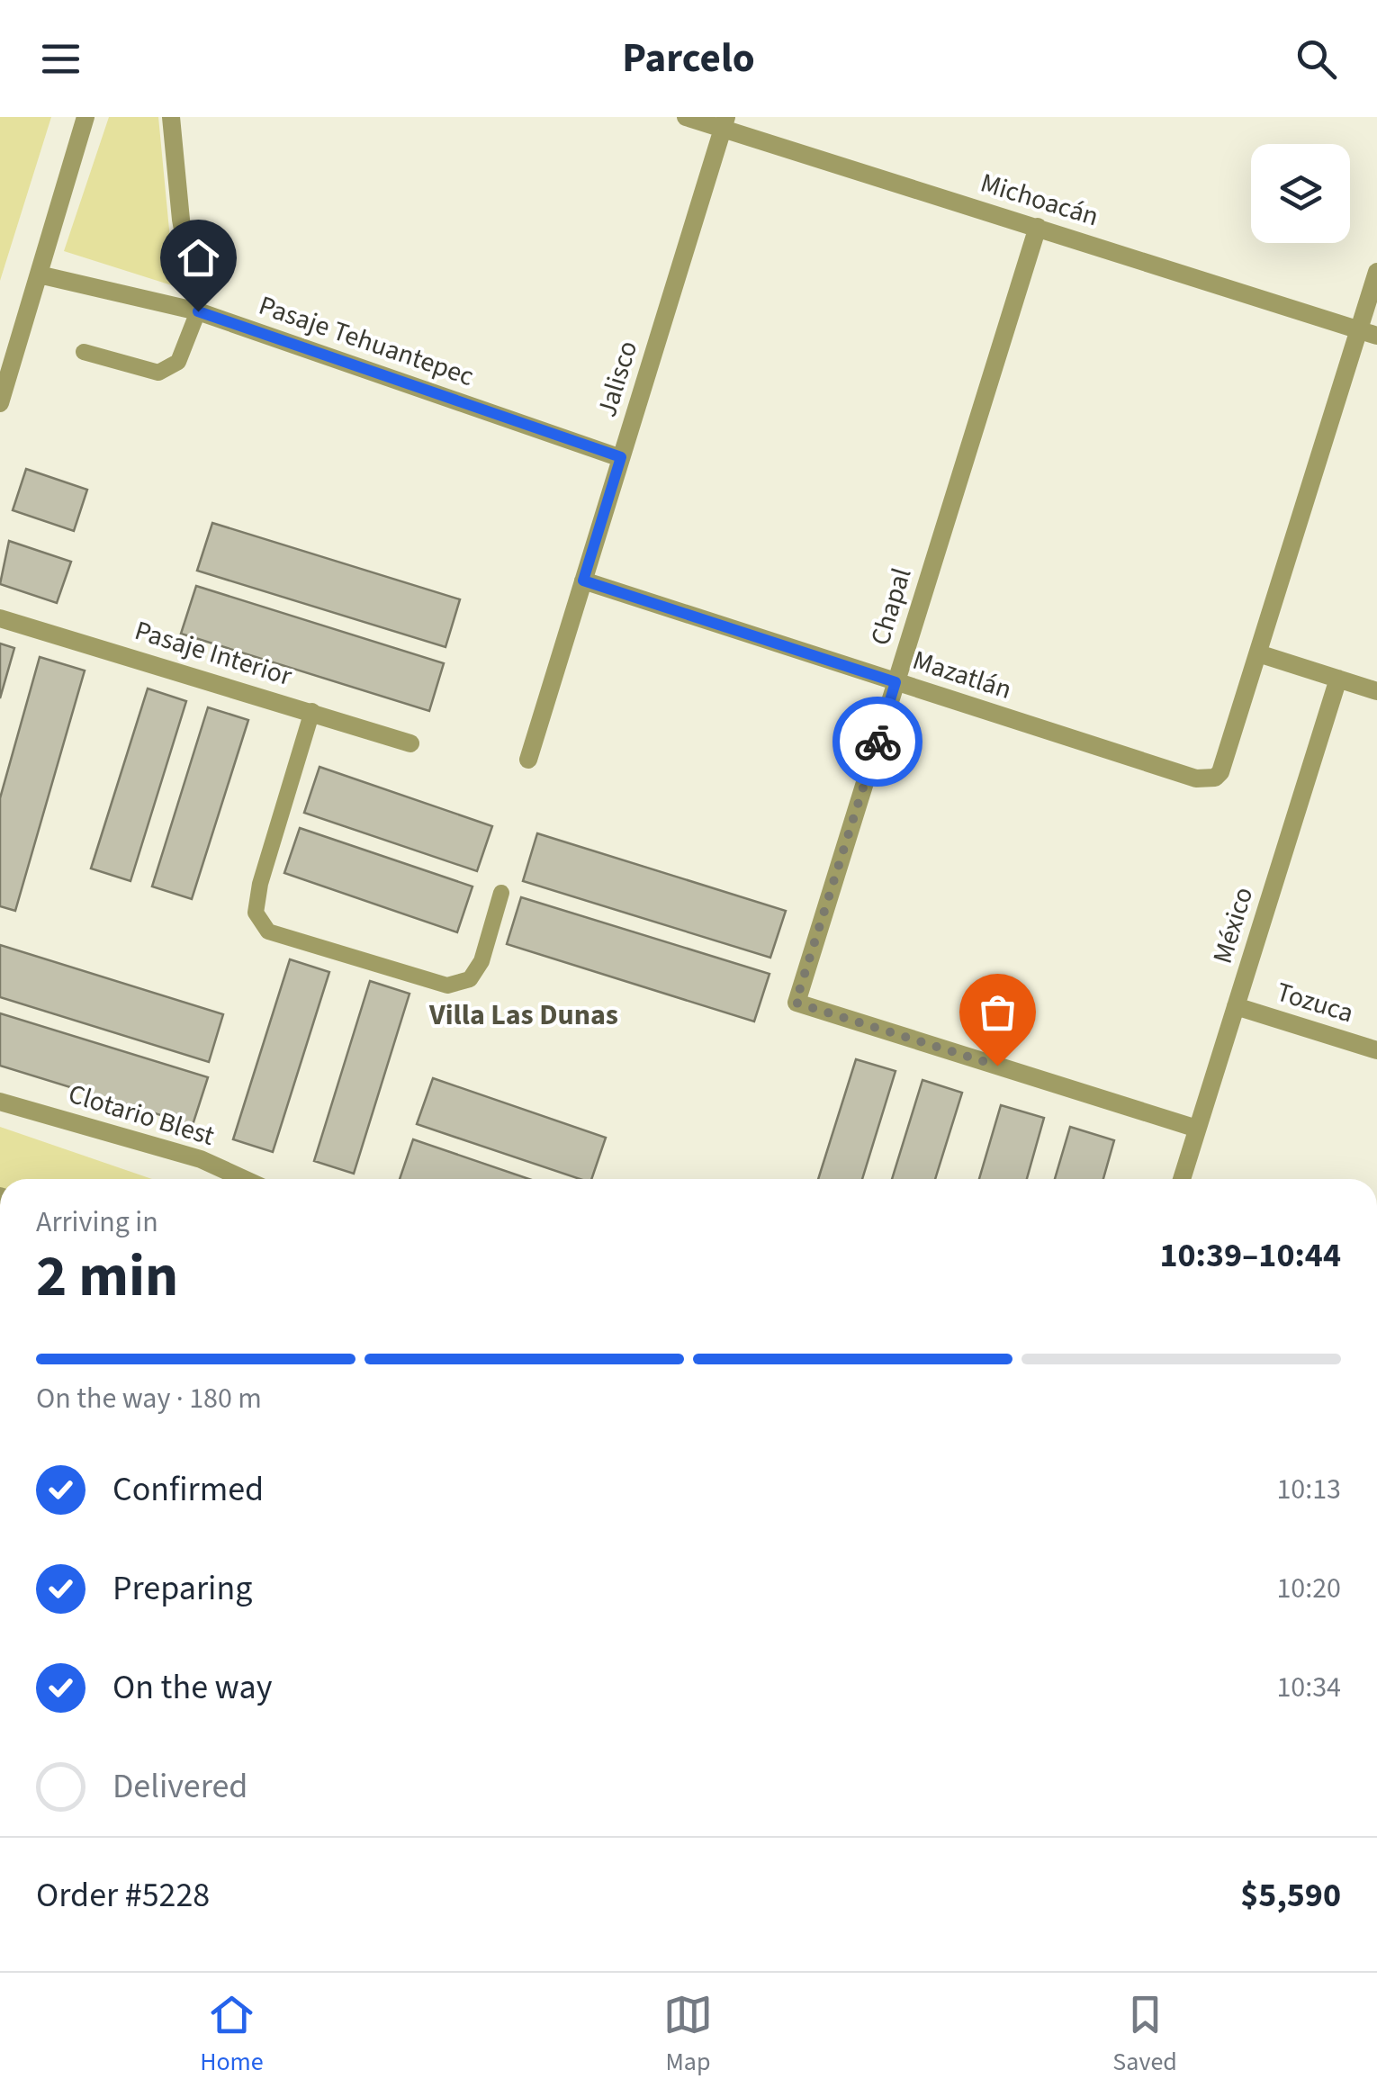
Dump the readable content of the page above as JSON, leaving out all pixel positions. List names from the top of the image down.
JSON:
{
  "streets": {
    "street": [
      "Michoacán",
      "Pasaje Tehuantepec",
      "Jalisco",
      "Chapal",
      "Pasaje Interior",
      "Mazatlán",
      "México",
      "Tozuca",
      "Clotario Blest"
    ]
  },
  "crossings": [
    ["Michoacán", "Jalisco"],
    ["Michoacán", "Chapal"],
    ["Pasaje Tehuantepec", "Jalisco"],
    ["Jalisco", "Mazatlán"],
    ["Chapal", "Mazatlán"],
    ["Chapal", "México"],
    ["México", "Tozuca"]
  ],
  "districts": ["Villa Las Dunas"],
  "page": {
    "header": "Parcelo",
    "heading": ["2 min", "Arriving in", "10:39–10:44"],
    "panel": ["Order #5228", "$5,590"],
    "bar": "On the way · 180 m",
    "list": [
      ["Confirmed", "10:13"],
      ["Preparing", "10:20"],
      ["On the way", "10:34"],
      "Delivered"
    ],
    "tabs": ["Home", "Map", "Saved"]
  }
}
